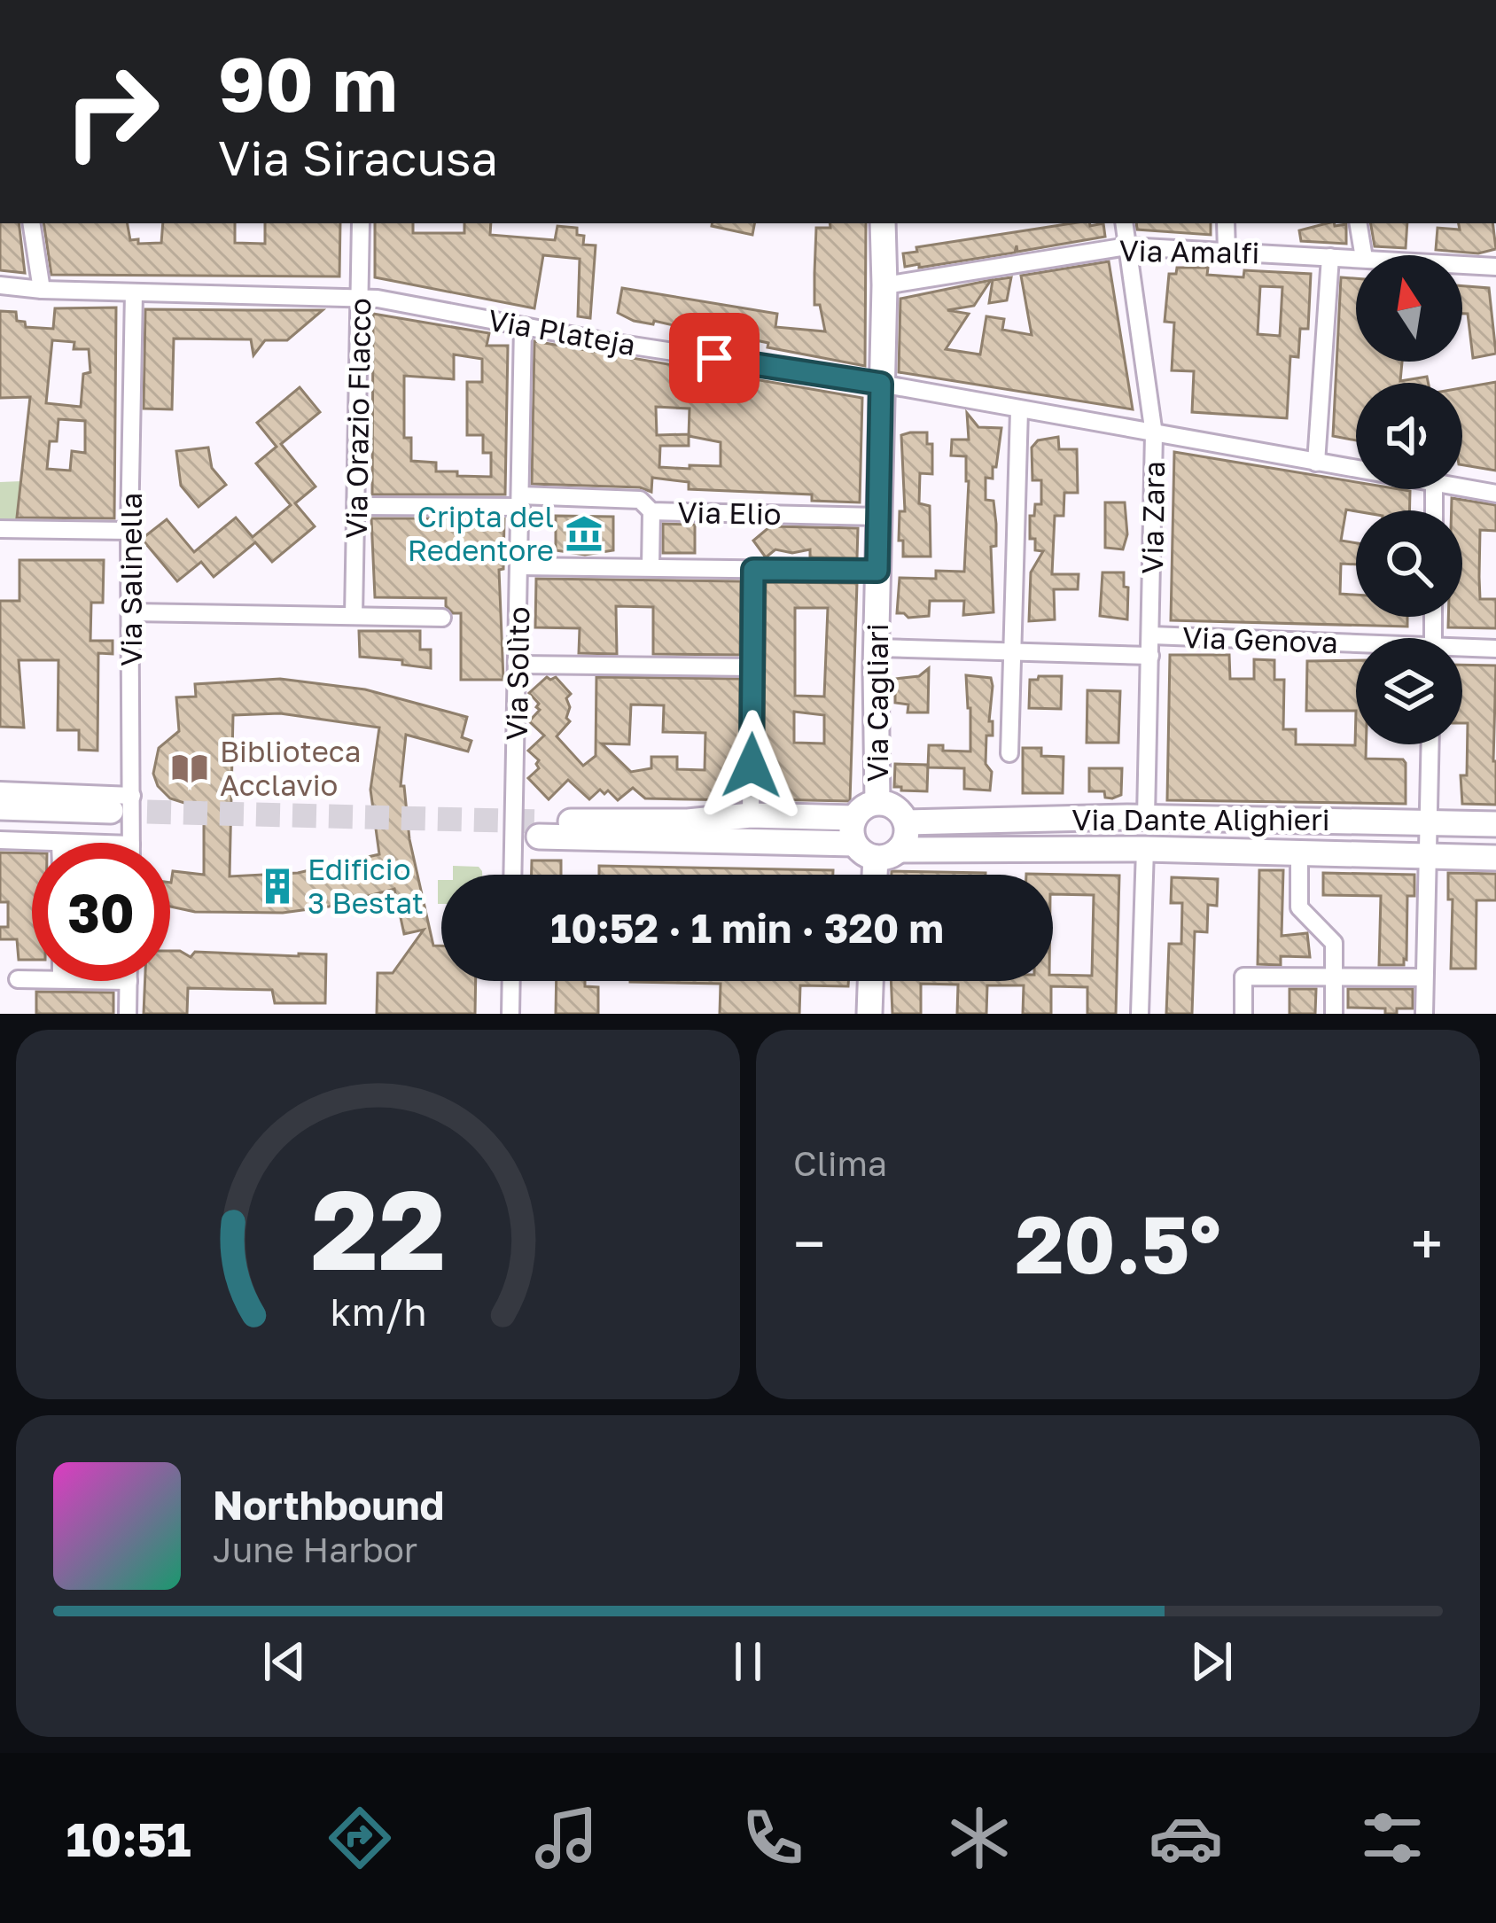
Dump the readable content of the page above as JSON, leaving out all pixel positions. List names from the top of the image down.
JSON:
{
  "streets": {
    "street": [
      "Via Amalfi",
      "Via Plateja",
      "Via Orazio Flacco",
      "Via Elio",
      "Via Zara",
      "Via Salinella",
      "Via Genova",
      "Via Solìto",
      "Via Cagliari",
      "Via Dante Alighieri"
    ]
  },
  "crossings": [
    ["Via Amalfi", "Via Zara"],
    ["Via Amalfi", "Via Cagliari"],
    ["Via Plateja", "Via Orazio Flacco"],
    ["Via Plateja", "Via Zara"],
    ["Via Plateja", "Via Salinella"],
    ["Via Plateja", "Via Solìto"],
    ["Via Plateja", "Via Cagliari"],
    ["Via Orazio Flacco", "Via Elio"],
    ["Via Elio", "Via Solìto"],
    ["Via Elio", "Via Cagliari"],
    ["Via Zara", "Via Genova"],
    ["Via Zara", "Via Dante Alighieri"],
    ["Via Genova", "Via Cagliari"]
  ],
  "places": {
    "museum": ["Cripta del Redentore"],
    "library": ["Biblioteca Acclavio"],
    "building": ["Edificio 3 Bestat"]
  },
  "north": "top",
  "page": {
    "turn": ["90 m", "Via Siracusa"],
    "limit": "30",
    "trip": "10:52 · 1 min · 320 m",
    "tile": "Clima",
    "heat": ["−", "20.5°", "+"],
    "song": ["Northbound", "June Harbor"],
    "tabs": "10:51",
    "gauge": ["22", "km/h"]
  }
}
